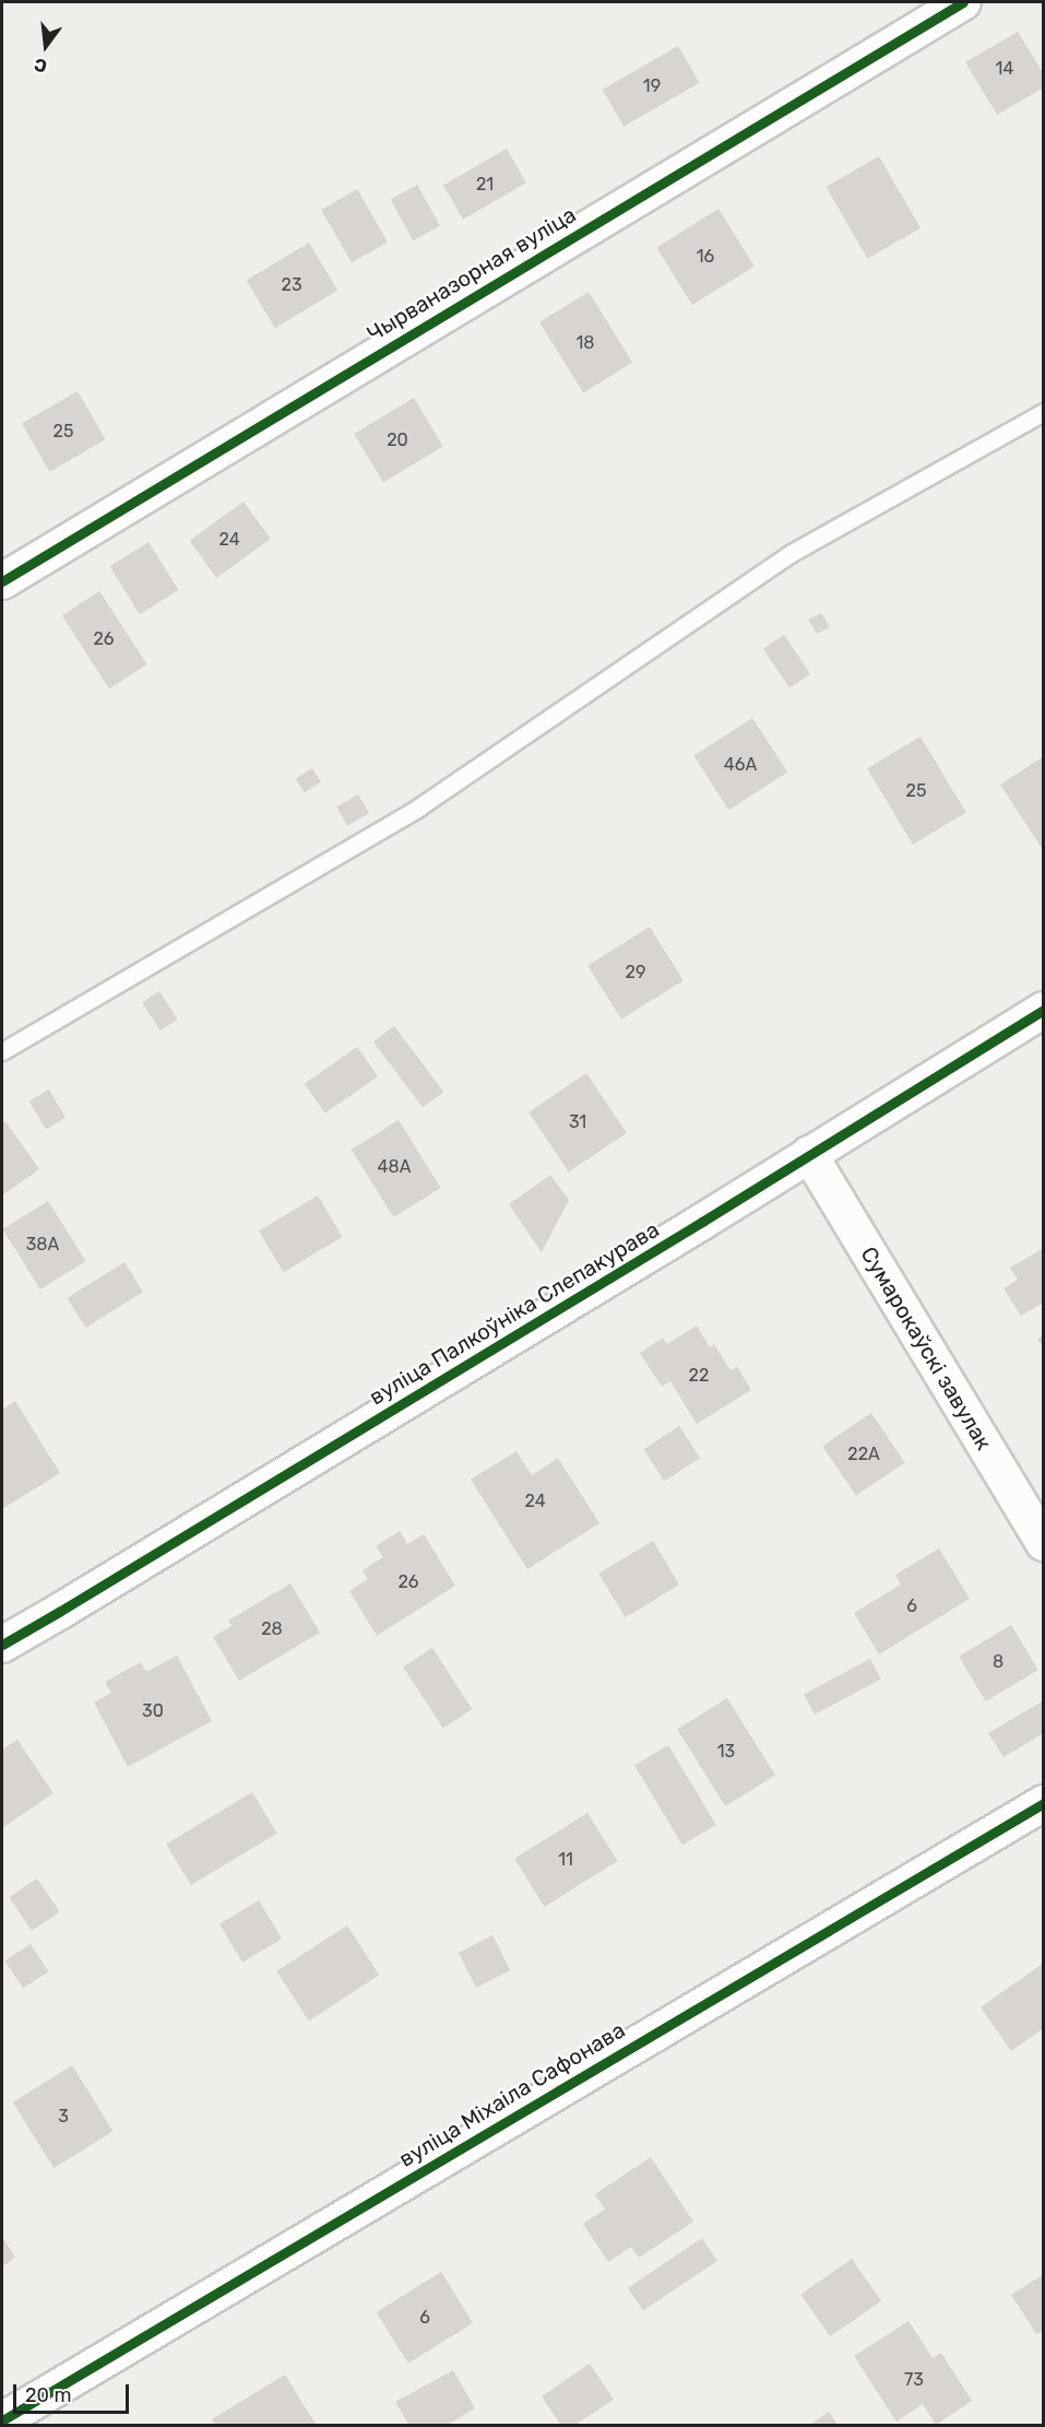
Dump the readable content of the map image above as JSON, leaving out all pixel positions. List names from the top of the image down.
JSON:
{
  "streets": {
    "street": [
      "Чырваназорная вуліца",
      "вуліца Палкоўніка Слепакурава",
      "Сумарокаўскі завулак",
      "вуліца Міхаіла Сафонава"
    ]
  },
  "crossings": [
    ["вуліца Палкоўніка Слепакурава", "Сумарокаўскі завулак"]
  ],
  "house_numbers": [
    "14",
    "19",
    "21",
    "16",
    "23",
    "18",
    "25",
    "20",
    "24",
    "26",
    "46А",
    "25",
    "29",
    "31",
    "48А",
    "38А",
    "22",
    "22А",
    "24",
    "26",
    "6",
    "28",
    "8",
    "30",
    "13",
    "11",
    "3",
    "6",
    "73"
  ],
  "scale_bar": "20 m",
  "north": "bottom"
}
